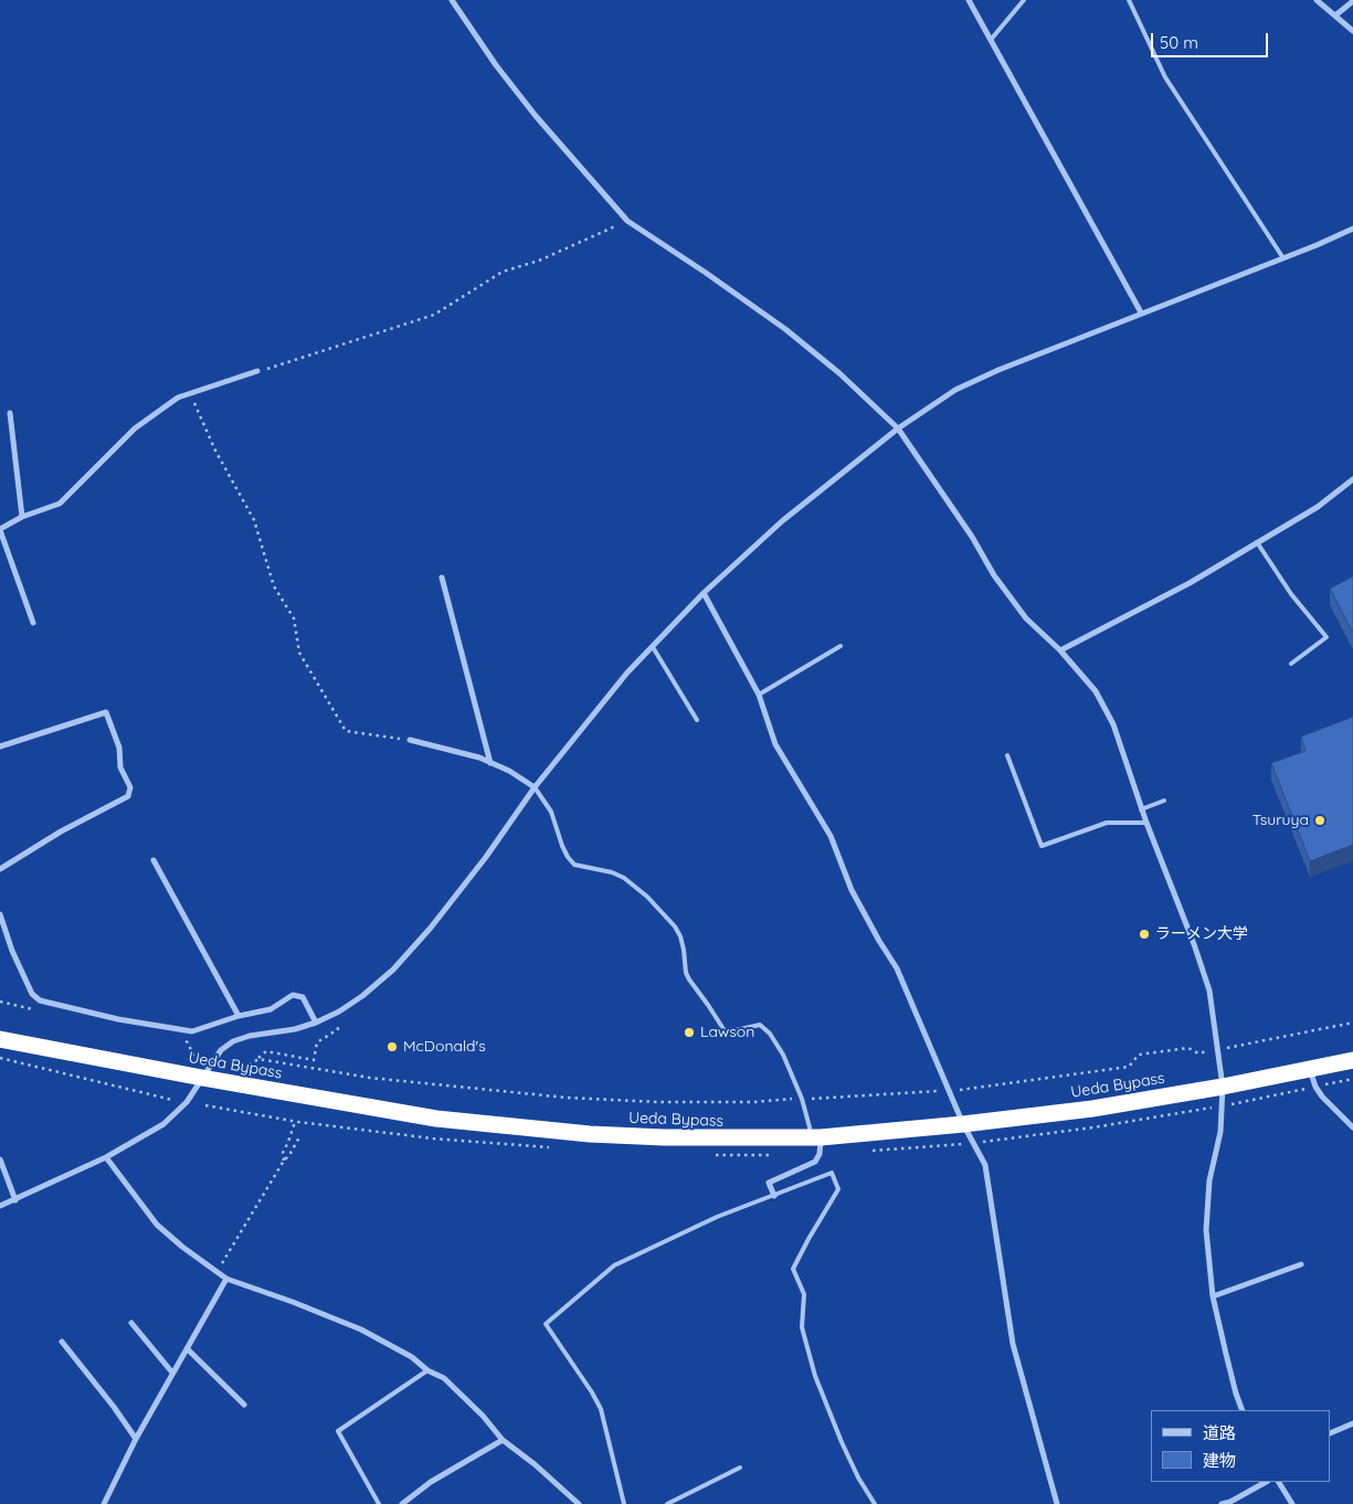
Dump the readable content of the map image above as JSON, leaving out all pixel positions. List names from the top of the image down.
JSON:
{
  "streets": {
    "highway": ["Ueda Bypass"]
  },
  "places": [
    "Tsuruya",
    "ラーメン大学",
    "Lawson",
    "McDonald's"
  ],
  "legend": ["道路", "建物"],
  "scale_bar": "50 m"
}
